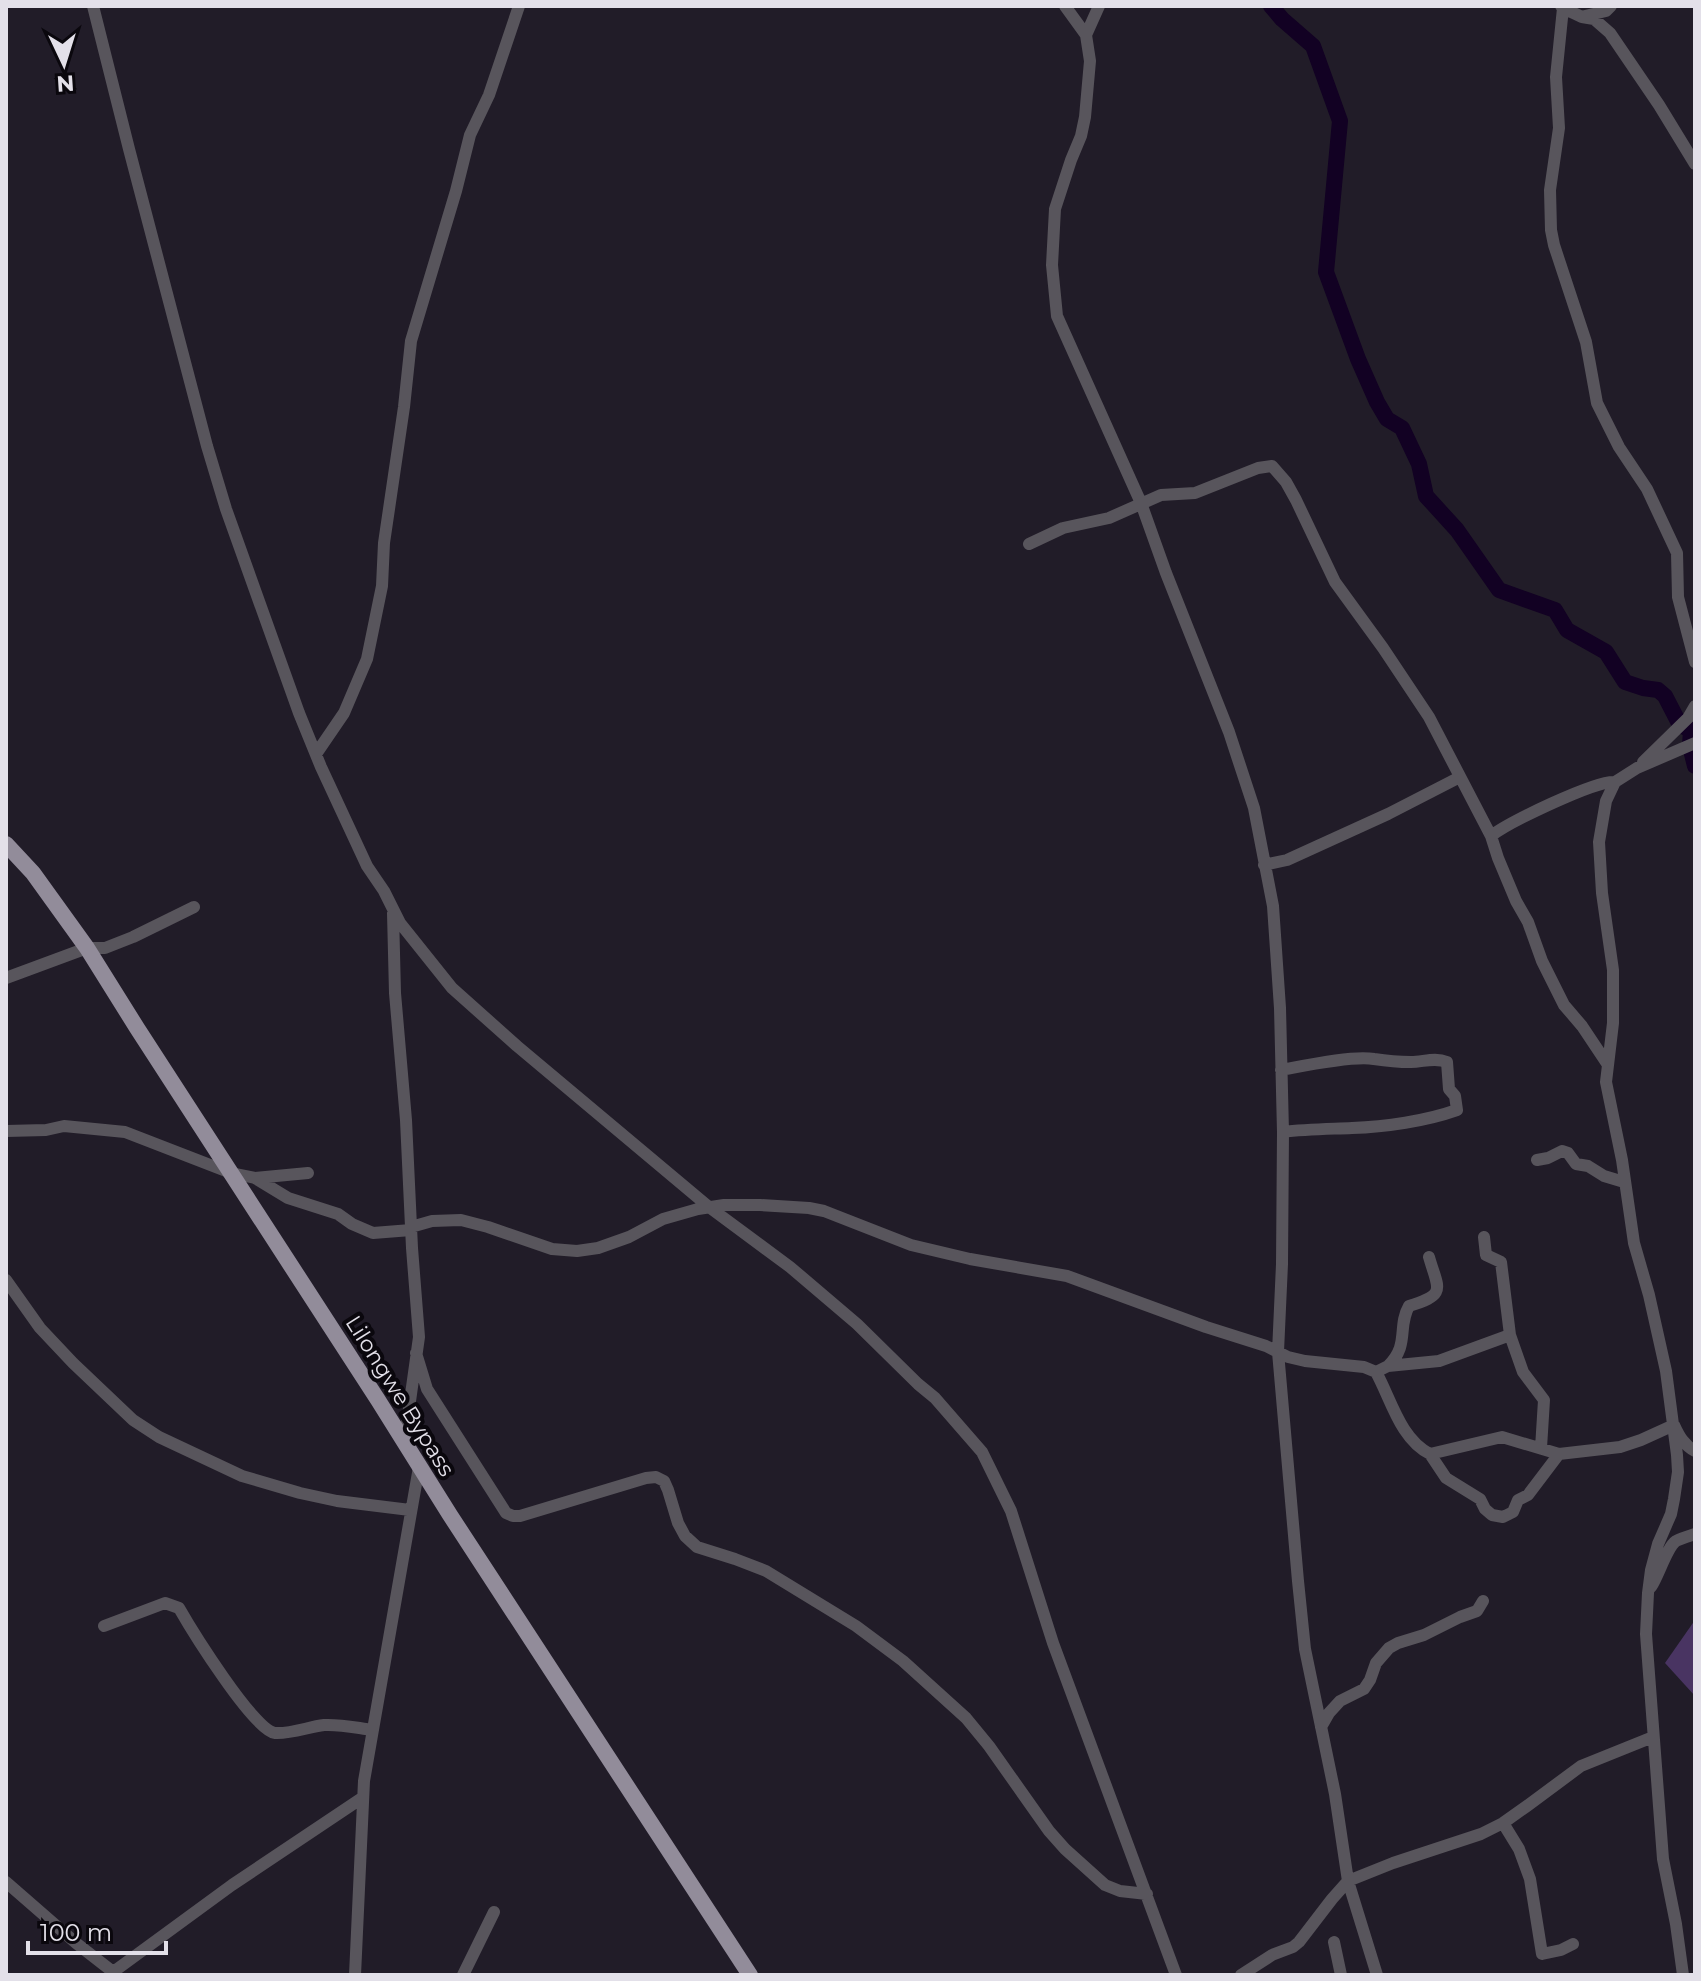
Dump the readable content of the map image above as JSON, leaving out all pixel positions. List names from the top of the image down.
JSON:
{
  "streets": {
    "main road": ["Lilongwe Bypass"]
  },
  "scale_bar": "100 m",
  "north": "bottom"
}
